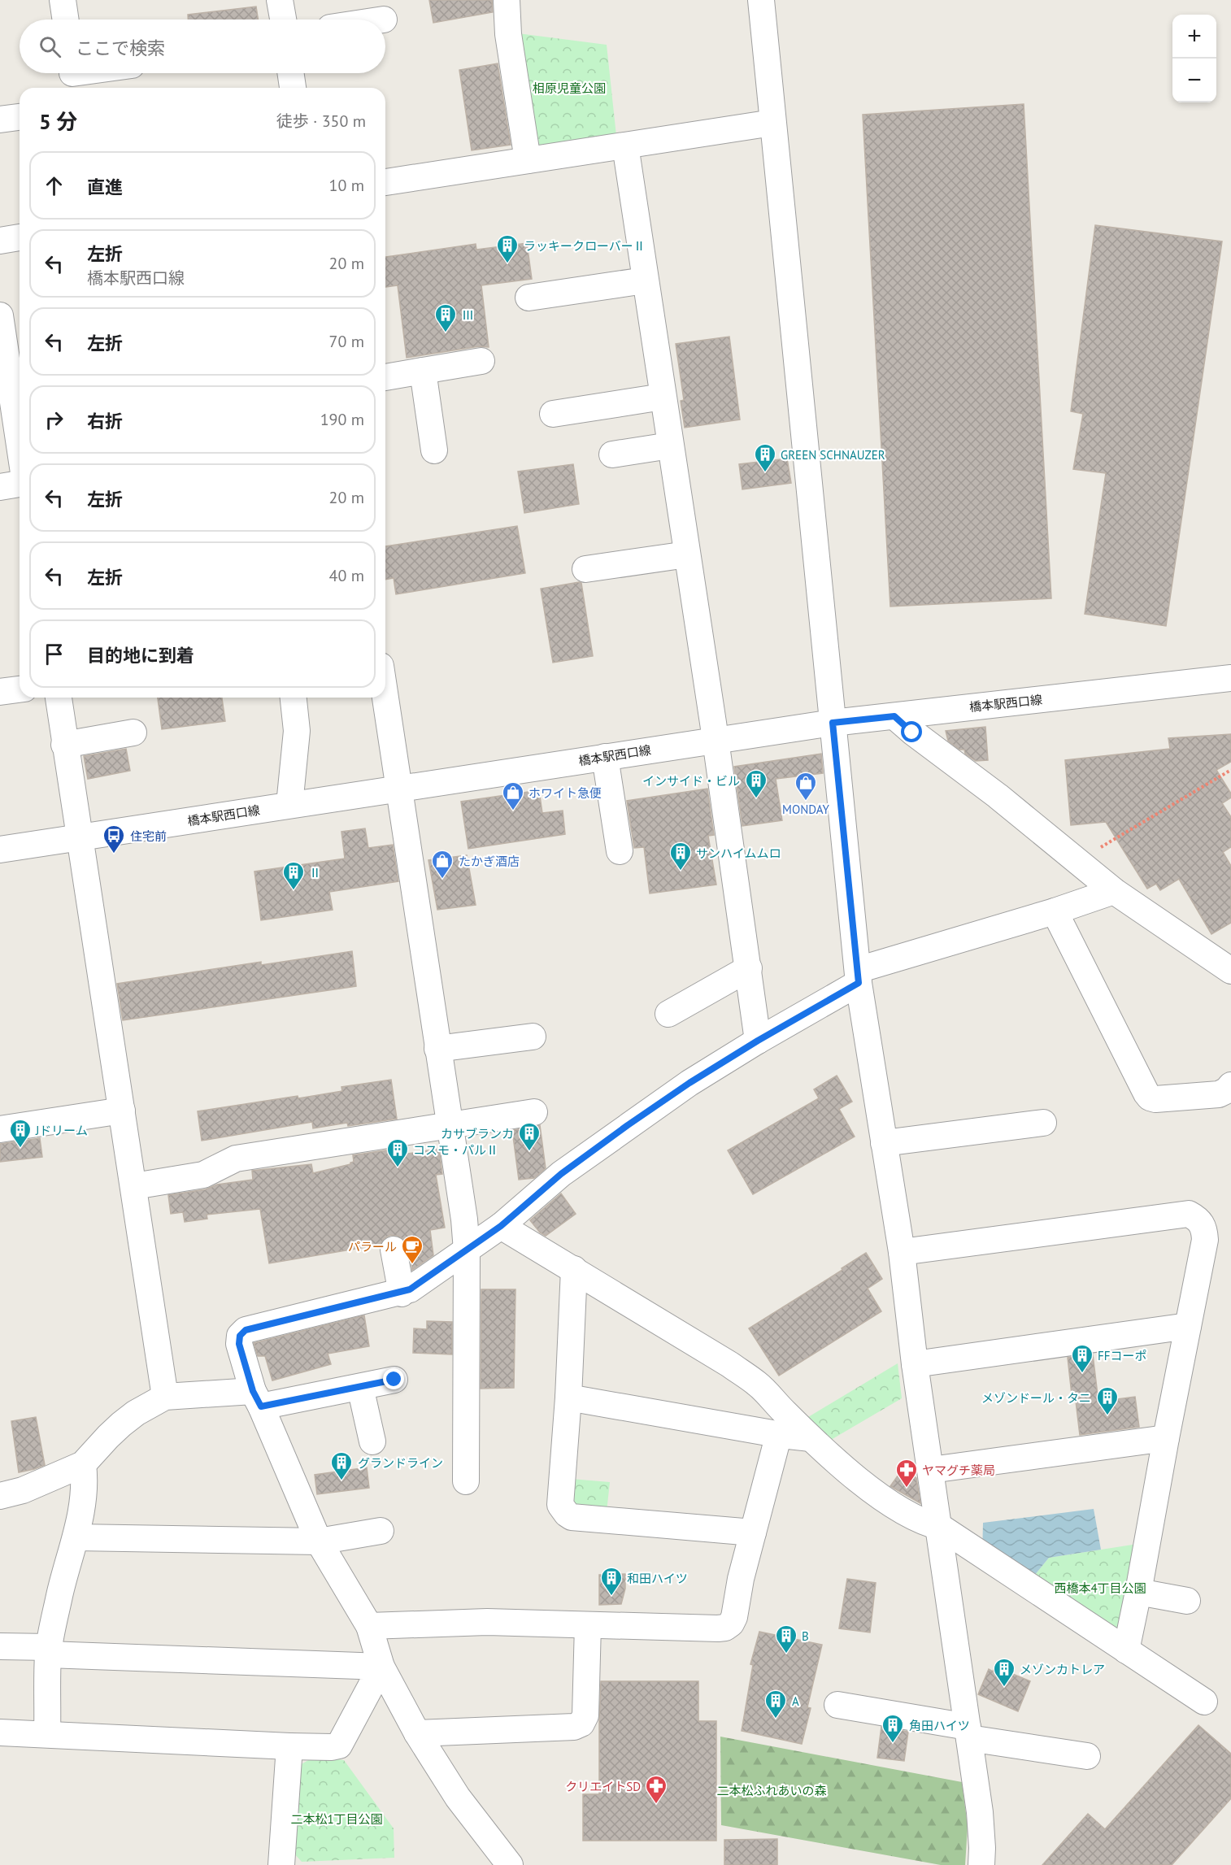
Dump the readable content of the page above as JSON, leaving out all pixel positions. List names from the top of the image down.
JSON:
{
  "streets": {
    "street": ["橋本駅西口線"]
  },
  "parks": [
    "相原児童公園",
    "西橋本4丁目公園",
    "二本松ふれあいの森",
    "二本松1丁目公園"
  ],
  "places": {
    "building": [
      "ラッキークローバーⅡ",
      "Ⅲ",
      "GREEN SCHNAUZER",
      "インサイド・ビル",
      "サンハイムムロ",
      "Ⅱ",
      "Jドリーム",
      "カサブランカ",
      "コスモ・パルⅡ",
      "FFコーポ",
      "メゾンドール・タニ",
      "グランドライン",
      "和田ハイツ",
      "B",
      "メゾンカトレア",
      "A",
      "角田ハイツ"
    ],
    "shop": ["MONDAY", "ホワイト急便", "たかぎ酒店"],
    "bus stop": ["住宅前"],
    "cafe": ["パラール"],
    "pharmacy": ["ヤマグチ薬局", "クリエイトSD"]
  },
  "page": {
    "map_buttons": ["+", "−"],
    "search": "ここで検索",
    "heading": ["5 分", "徒歩 · 350 m"],
    "list": [
      ["直進", "10 m"],
      ["左折", "橋本駅西口線", "20 m"],
      ["左折", "70 m"],
      ["右折", "190 m"],
      ["左折", "20 m"],
      ["左折", "40 m"],
      "目的地に到着"
    ]
  }
}
